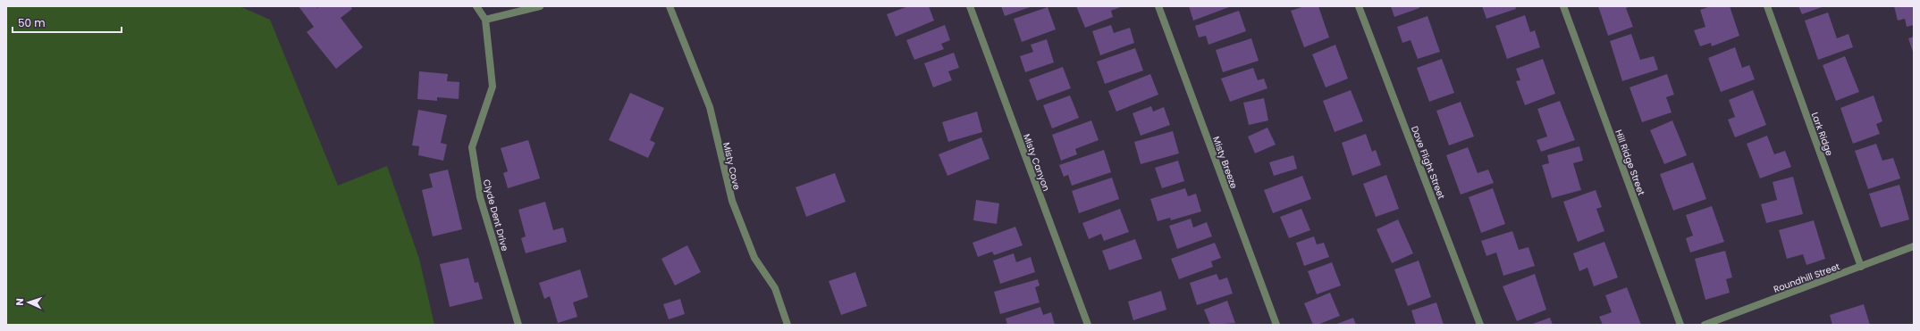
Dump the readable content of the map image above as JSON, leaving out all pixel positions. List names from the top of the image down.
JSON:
{
  "streets": {
    "street": [
      "Lark Ridge",
      "Misty Canyon",
      "Misty Breeze",
      "Dove Flight Street",
      "Hill Ridge Street",
      "Misty Cove",
      "Clyde Dent Drive",
      "Roundhill Street"
    ]
  },
  "crossings": [
    ["Lark Ridge", "Roundhill Street"]
  ],
  "scale_bar": "50 m",
  "north": "left"
}
